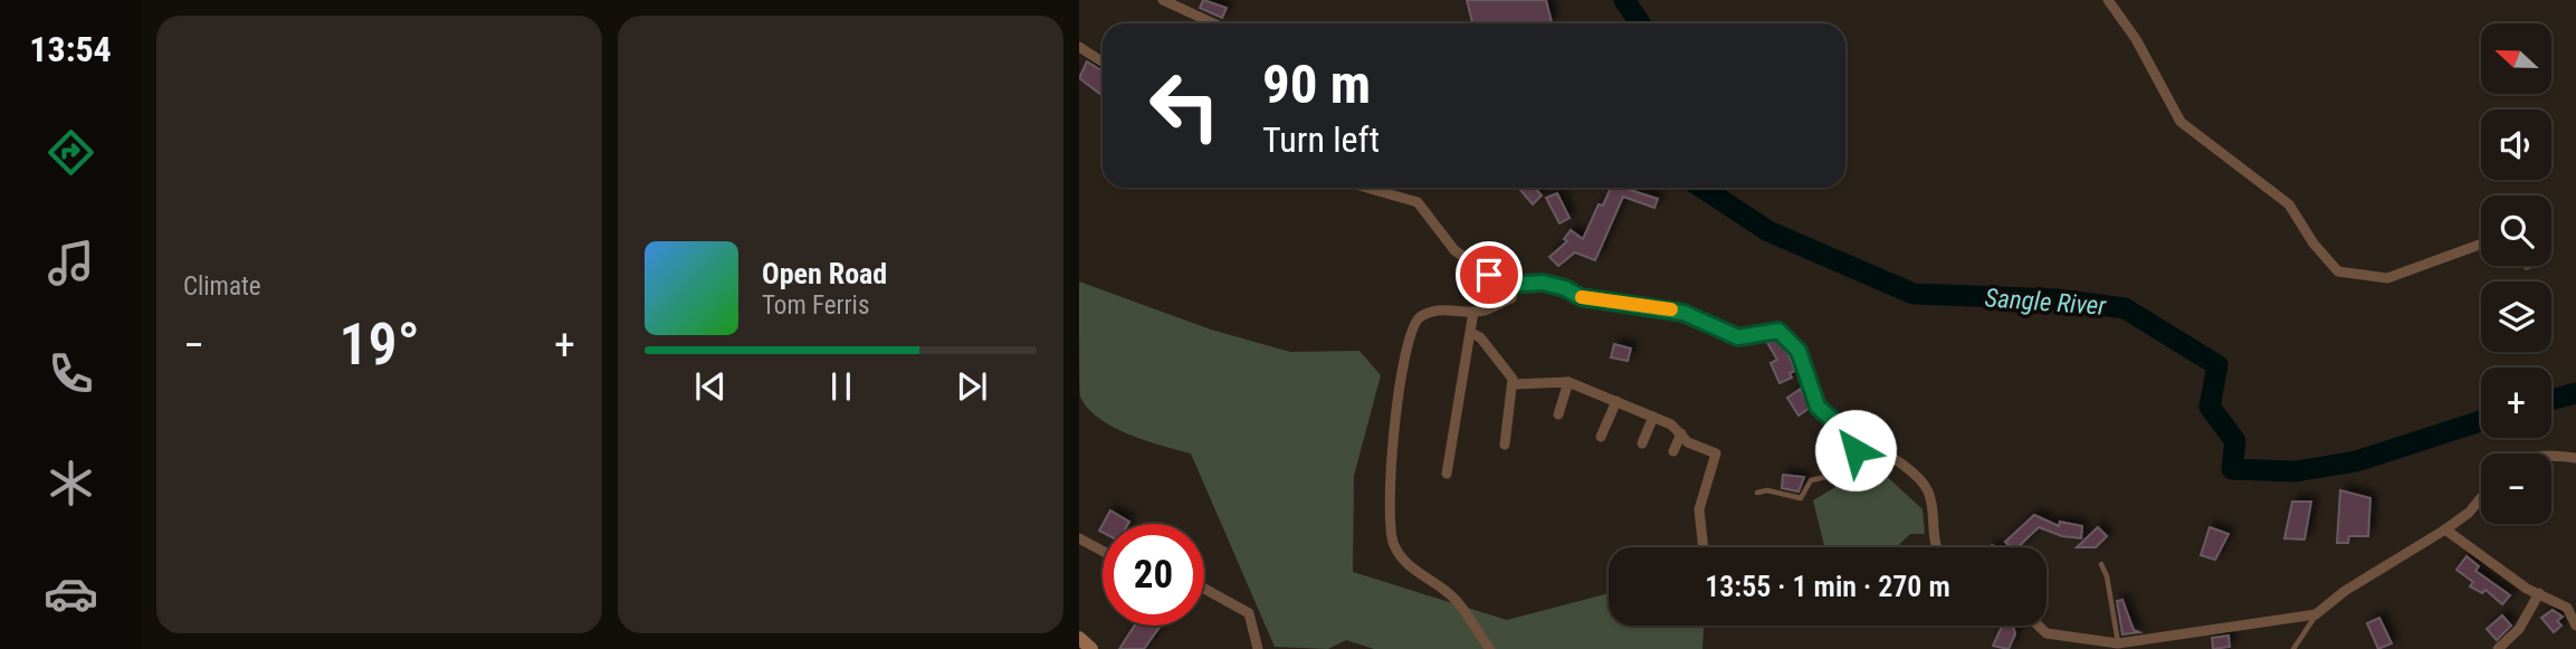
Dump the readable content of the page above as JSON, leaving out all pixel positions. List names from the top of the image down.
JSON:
{
  "water": ["Sangle River"],
  "north": "left",
  "page": {
    "tabs": "13:54",
    "tile": "Climate",
    "map_buttons": ["+", "−"],
    "turn": ["90 m", "Turn left"],
    "song": ["Open Road", "Tom Ferris"],
    "heat": ["−", "19°", "+"],
    "limit": "20",
    "trip": "13:55 · 1 min · 270 m"
  }
}
